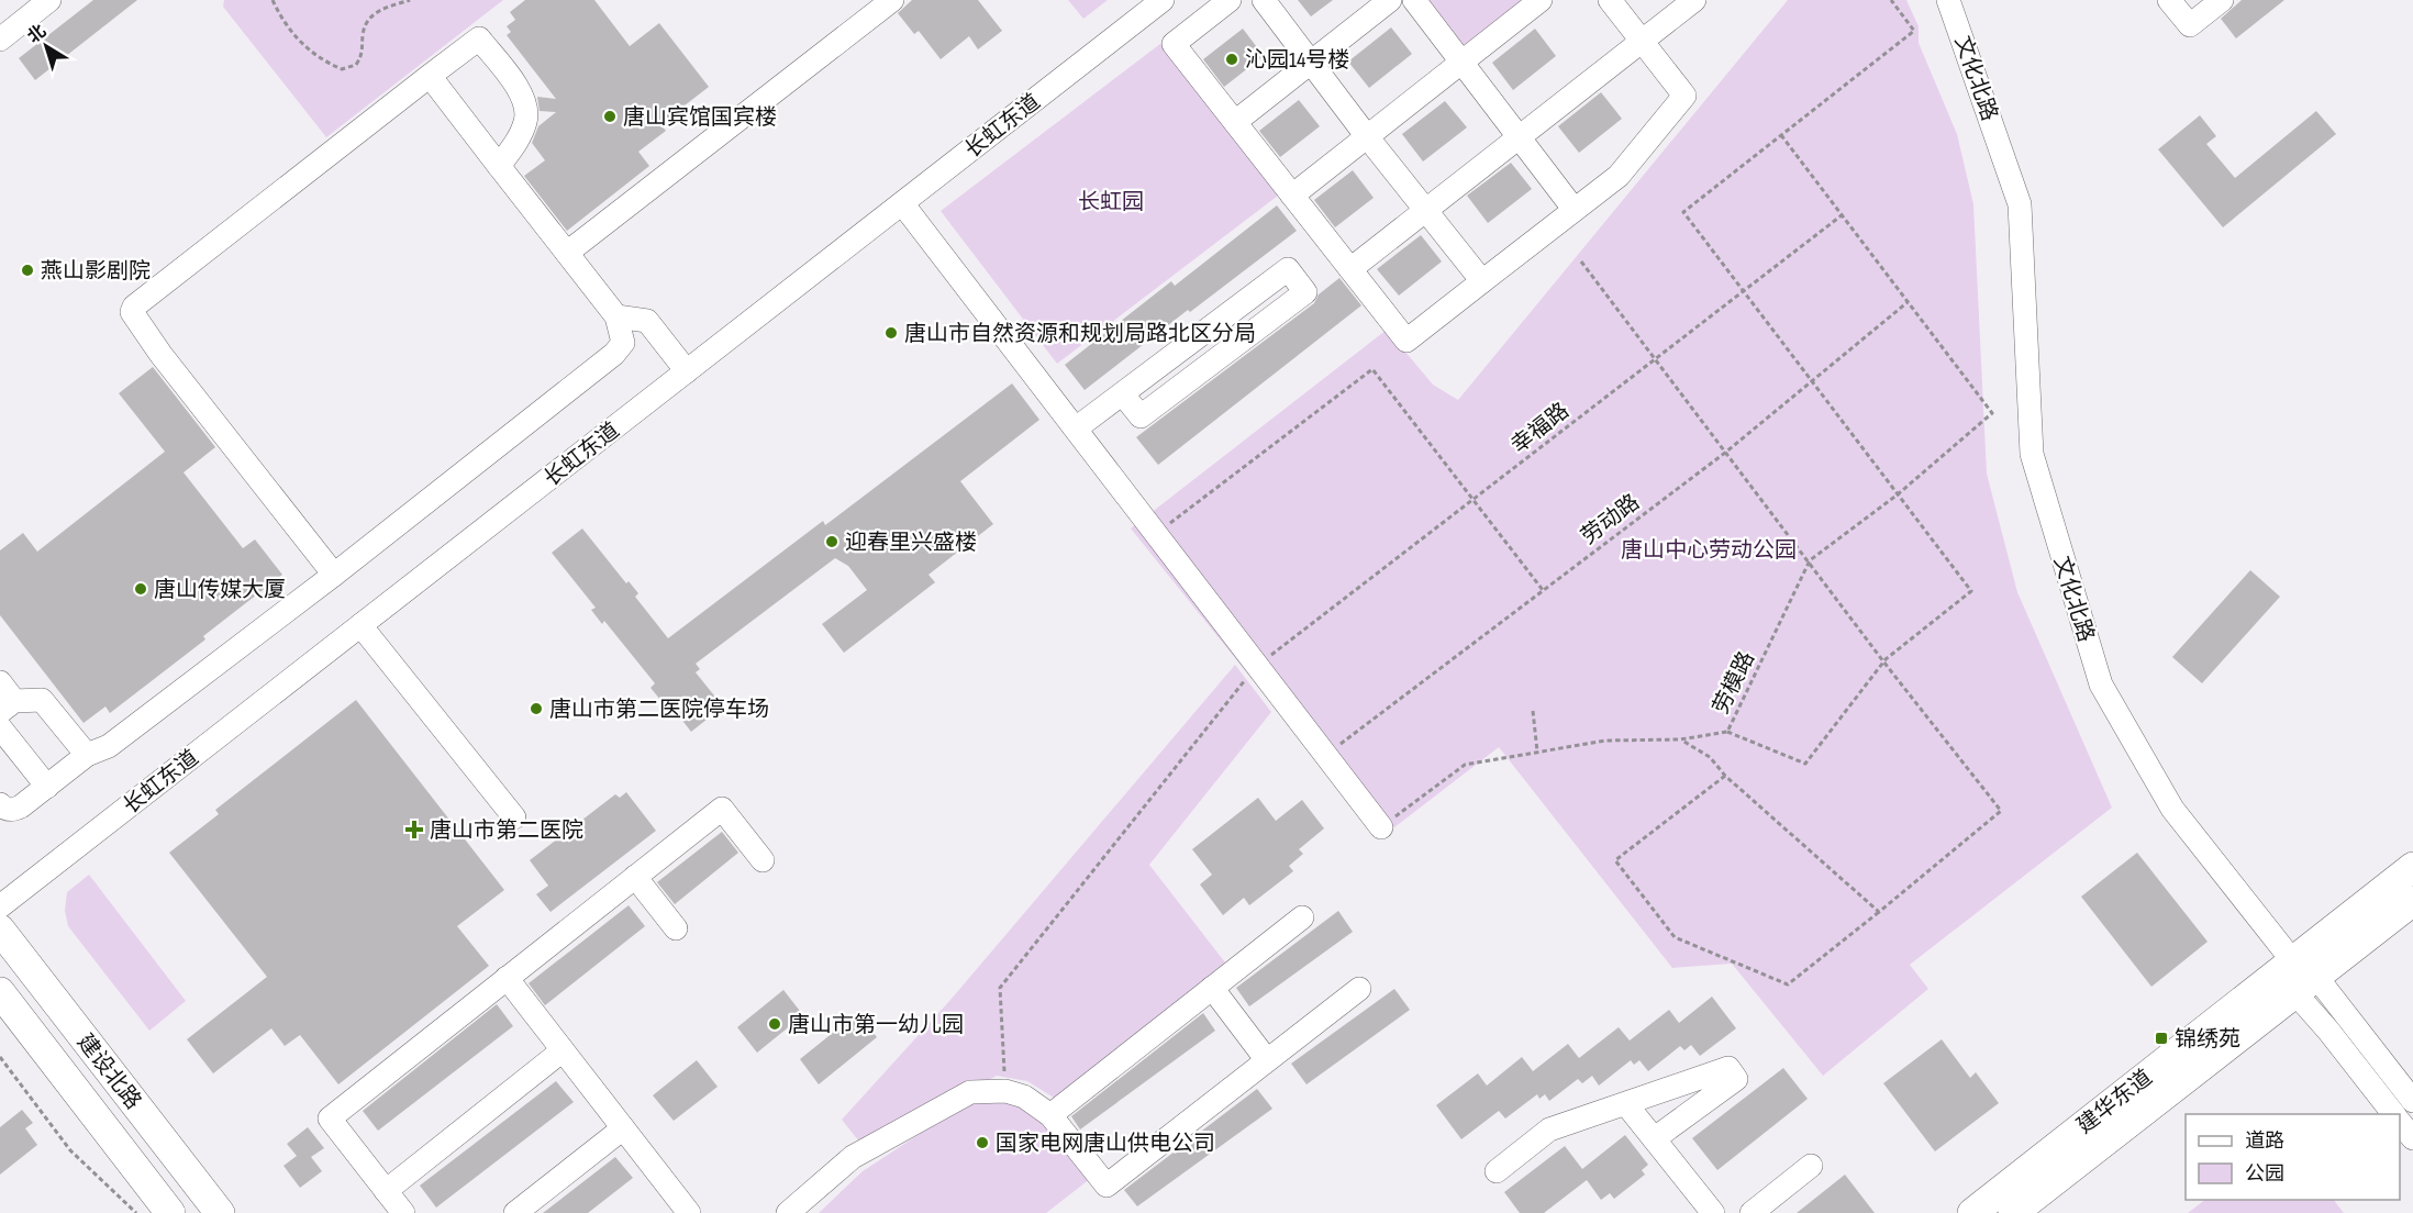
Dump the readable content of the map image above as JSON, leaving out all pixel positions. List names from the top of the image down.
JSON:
{
  "streets": {
    "main road": ["建设北路", "建华东道"],
    "street": ["文化北路", "长虹东道"],
    "path": ["幸福路", "劳动路", "劳模路"]
  },
  "crossings": [
    ["文化北路", "建华东道"],
    ["劳动路", "劳模路"]
  ],
  "parks": ["长虹园", "唐山中心劳动公园"],
  "places": {
    "other": [
      "沁园14号楼",
      "唐山宾馆国宾楼",
      "燕山影剧院",
      "唐山市自然资源和规划局路北区分局",
      "迎春里兴盛楼",
      "唐山传媒大厦",
      "唐山市第二医院停车场",
      "唐山市第一幼儿园",
      "国家电网唐山供电公司"
    ],
    "health": ["唐山市第二医院"],
    "transit": ["锦绣苑"]
  },
  "legend": ["道路", "公园"],
  "north": "top left"
}
